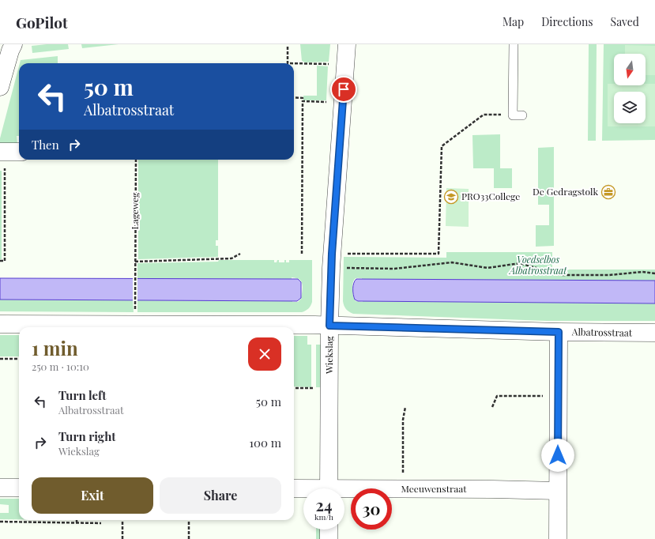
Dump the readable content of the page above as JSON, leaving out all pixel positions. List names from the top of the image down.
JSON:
{
  "streets": {
    "street": ["Albatrosstraat", "Wiekslag", "Meeuwenstraat"],
    "path": ["Lageweg"]
  },
  "crossings": [
    ["Albatrosstraat", "Wiekslag"]
  ],
  "parks": ["Voedselbos Albatrosstraat"],
  "places": {
    "office": ["De Gedragstolk"],
    "school or university": ["PRO33College"]
  },
  "north": "bottom",
  "page": {
    "header": "GoPilot",
    "nav": ["Map", "Directions", "Saved"],
    "turn": ["50 m", "Albatrosstraat"],
    "then": "Then",
    "heading": ["1 min", "250 m · 10:10"],
    "list": [
      {
        "name": "Turn left",
        "note": "Albatrosstraat",
        "value": "50 m"
      },
      {
        "name": "Turn right",
        "note": "Wiekslag",
        "value": "100 m"
      }
    ],
    "buttons": ["Exit", "Share"],
    "speed": "24 km/h",
    "limit": "30"
  }
}
